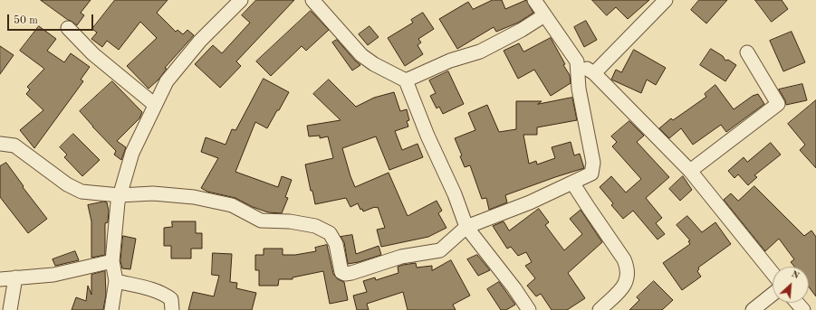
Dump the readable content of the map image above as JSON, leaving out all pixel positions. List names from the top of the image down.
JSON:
{
  "scale_bar": "50 m",
  "north": "top right"
}
